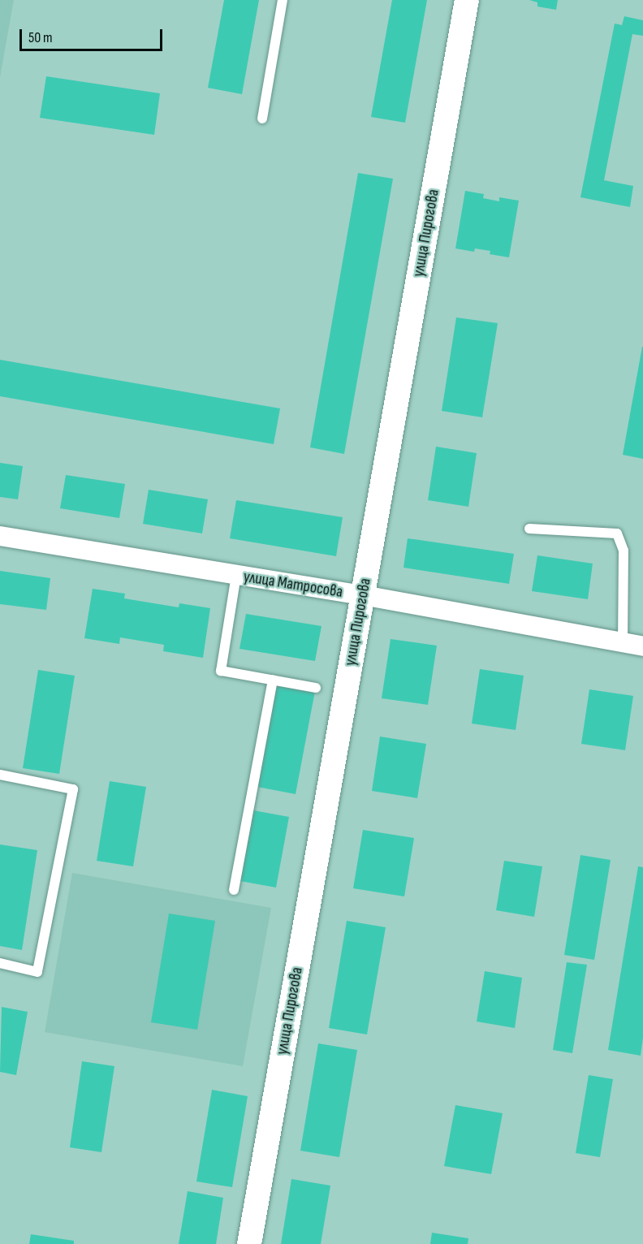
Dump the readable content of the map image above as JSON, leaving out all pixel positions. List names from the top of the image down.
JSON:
{
  "streets": {
    "street": ["улица Пирогова", "улица Матросова"]
  },
  "crossings": [
    ["улица Пирогова", "улица Матросова"]
  ],
  "scale_bar": "50 m"
}
